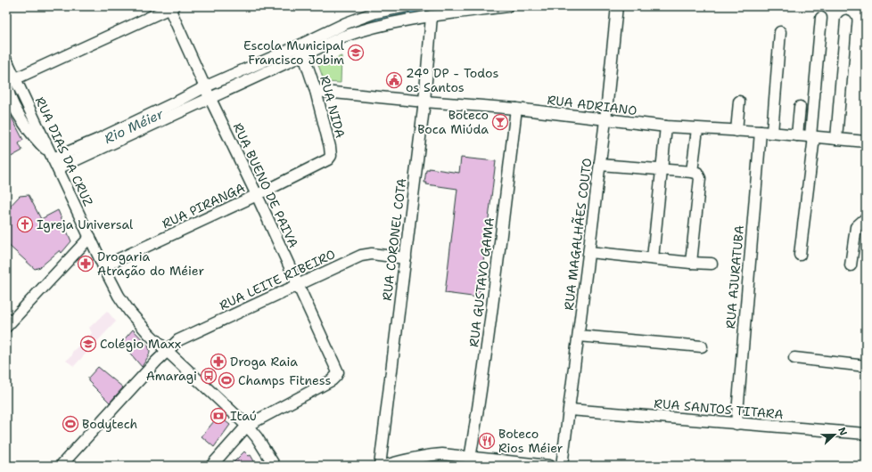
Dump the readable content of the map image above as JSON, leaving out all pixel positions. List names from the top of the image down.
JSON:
{
  "streets": {
    "street": [
      "RUA ADRIANO",
      "RUA NIDA",
      "RUA DIAS DA CRUZ",
      "RUA BUENO DE PAIVA",
      "RUA PIRANGA",
      "RUA MAGALHÃES COUTO",
      "RUA CORONEL COTA",
      "RUA AJURATUBA",
      "RUA LEITE RIBEIRO",
      "RUA GUSTAVO GAMA",
      "RUA SANTOS TITARA"
    ]
  },
  "crossings": [
    ["RUA ADRIANO", "RUA NIDA"],
    ["RUA ADRIANO", "RUA MAGALHÃES COUTO"],
    ["RUA ADRIANO", "RUA CORONEL COTA"],
    ["RUA ADRIANO", "RUA AJURATUBA"],
    ["RUA ADRIANO", "RUA GUSTAVO GAMA"],
    ["RUA NIDA", "RUA PIRANGA"],
    ["RUA DIAS DA CRUZ", "RUA BUENO DE PAIVA"],
    ["RUA DIAS DA CRUZ", "RUA PIRANGA"],
    ["RUA DIAS DA CRUZ", "RUA LEITE RIBEIRO"],
    ["RUA BUENO DE PAIVA", "RUA PIRANGA"],
    ["RUA BUENO DE PAIVA", "RUA LEITE RIBEIRO"],
    ["RUA MAGALHÃES COUTO", "RUA SANTOS TITARA"],
    ["RUA CORONEL COTA", "RUA LEITE RIBEIRO"],
    ["RUA AJURATUBA", "RUA SANTOS TITARA"]
  ],
  "water": ["Rio Méier"],
  "places": {
    "school or university": ["Escola Municipal Francisco Jobim", "Colégio Maxx"],
    "public building": ["24º DP - Todos os Santos"],
    "bar": ["Boteco Boca Miúda"],
    "church": ["Igreja Universal"],
    "pharmacy": ["Drogaria Atração do Méier", "Droga Raia"],
    "bus stop": ["Amaragi"],
    "sports": ["Champs Fitness", "Bodytech"],
    "bank": ["Itaú"],
    "restaurant": ["Boteco Rios Méier"]
  },
  "north": "right"
}
